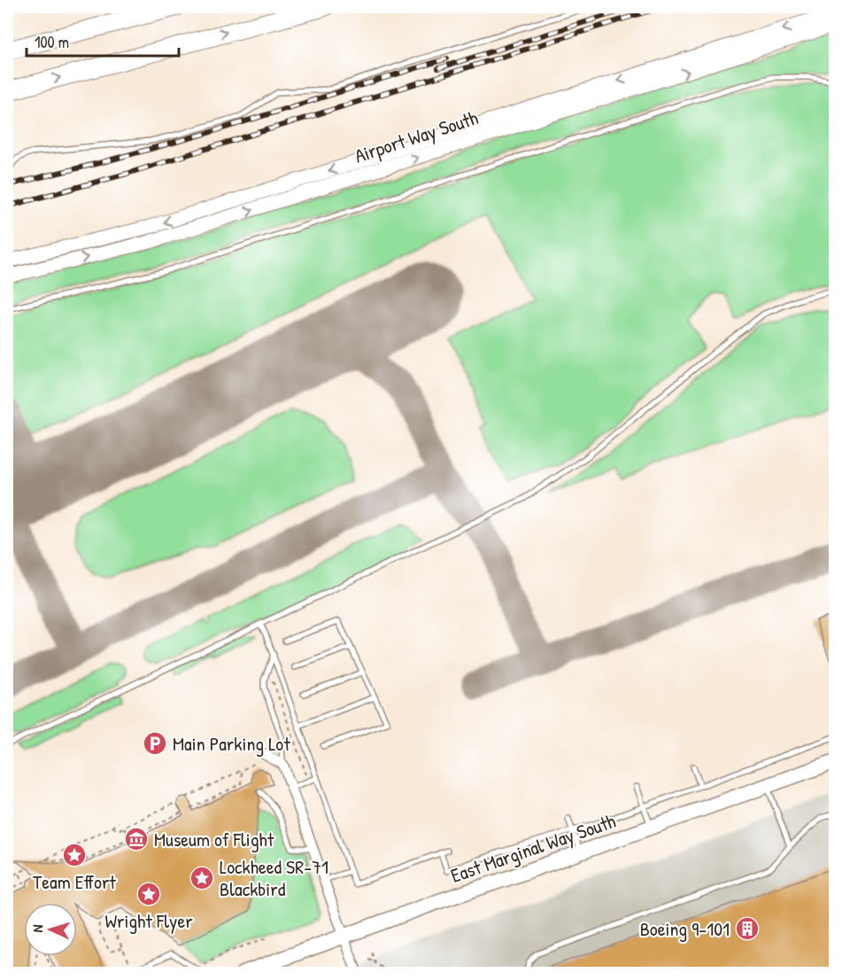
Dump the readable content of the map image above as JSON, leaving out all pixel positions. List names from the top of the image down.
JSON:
{
  "streets": {
    "main road": ["Airport Way South", "East Marginal Way South"]
  },
  "places": {
    "parking": ["Main Parking Lot"],
    "museum": ["Museum of Flight"],
    "place": ["Team Effort", "Lockheed SR-71 Blackbird", "Wright Flyer"],
    "building": ["Boeing 9-101"]
  },
  "scale_bar": "100 m",
  "north": "left"
}
